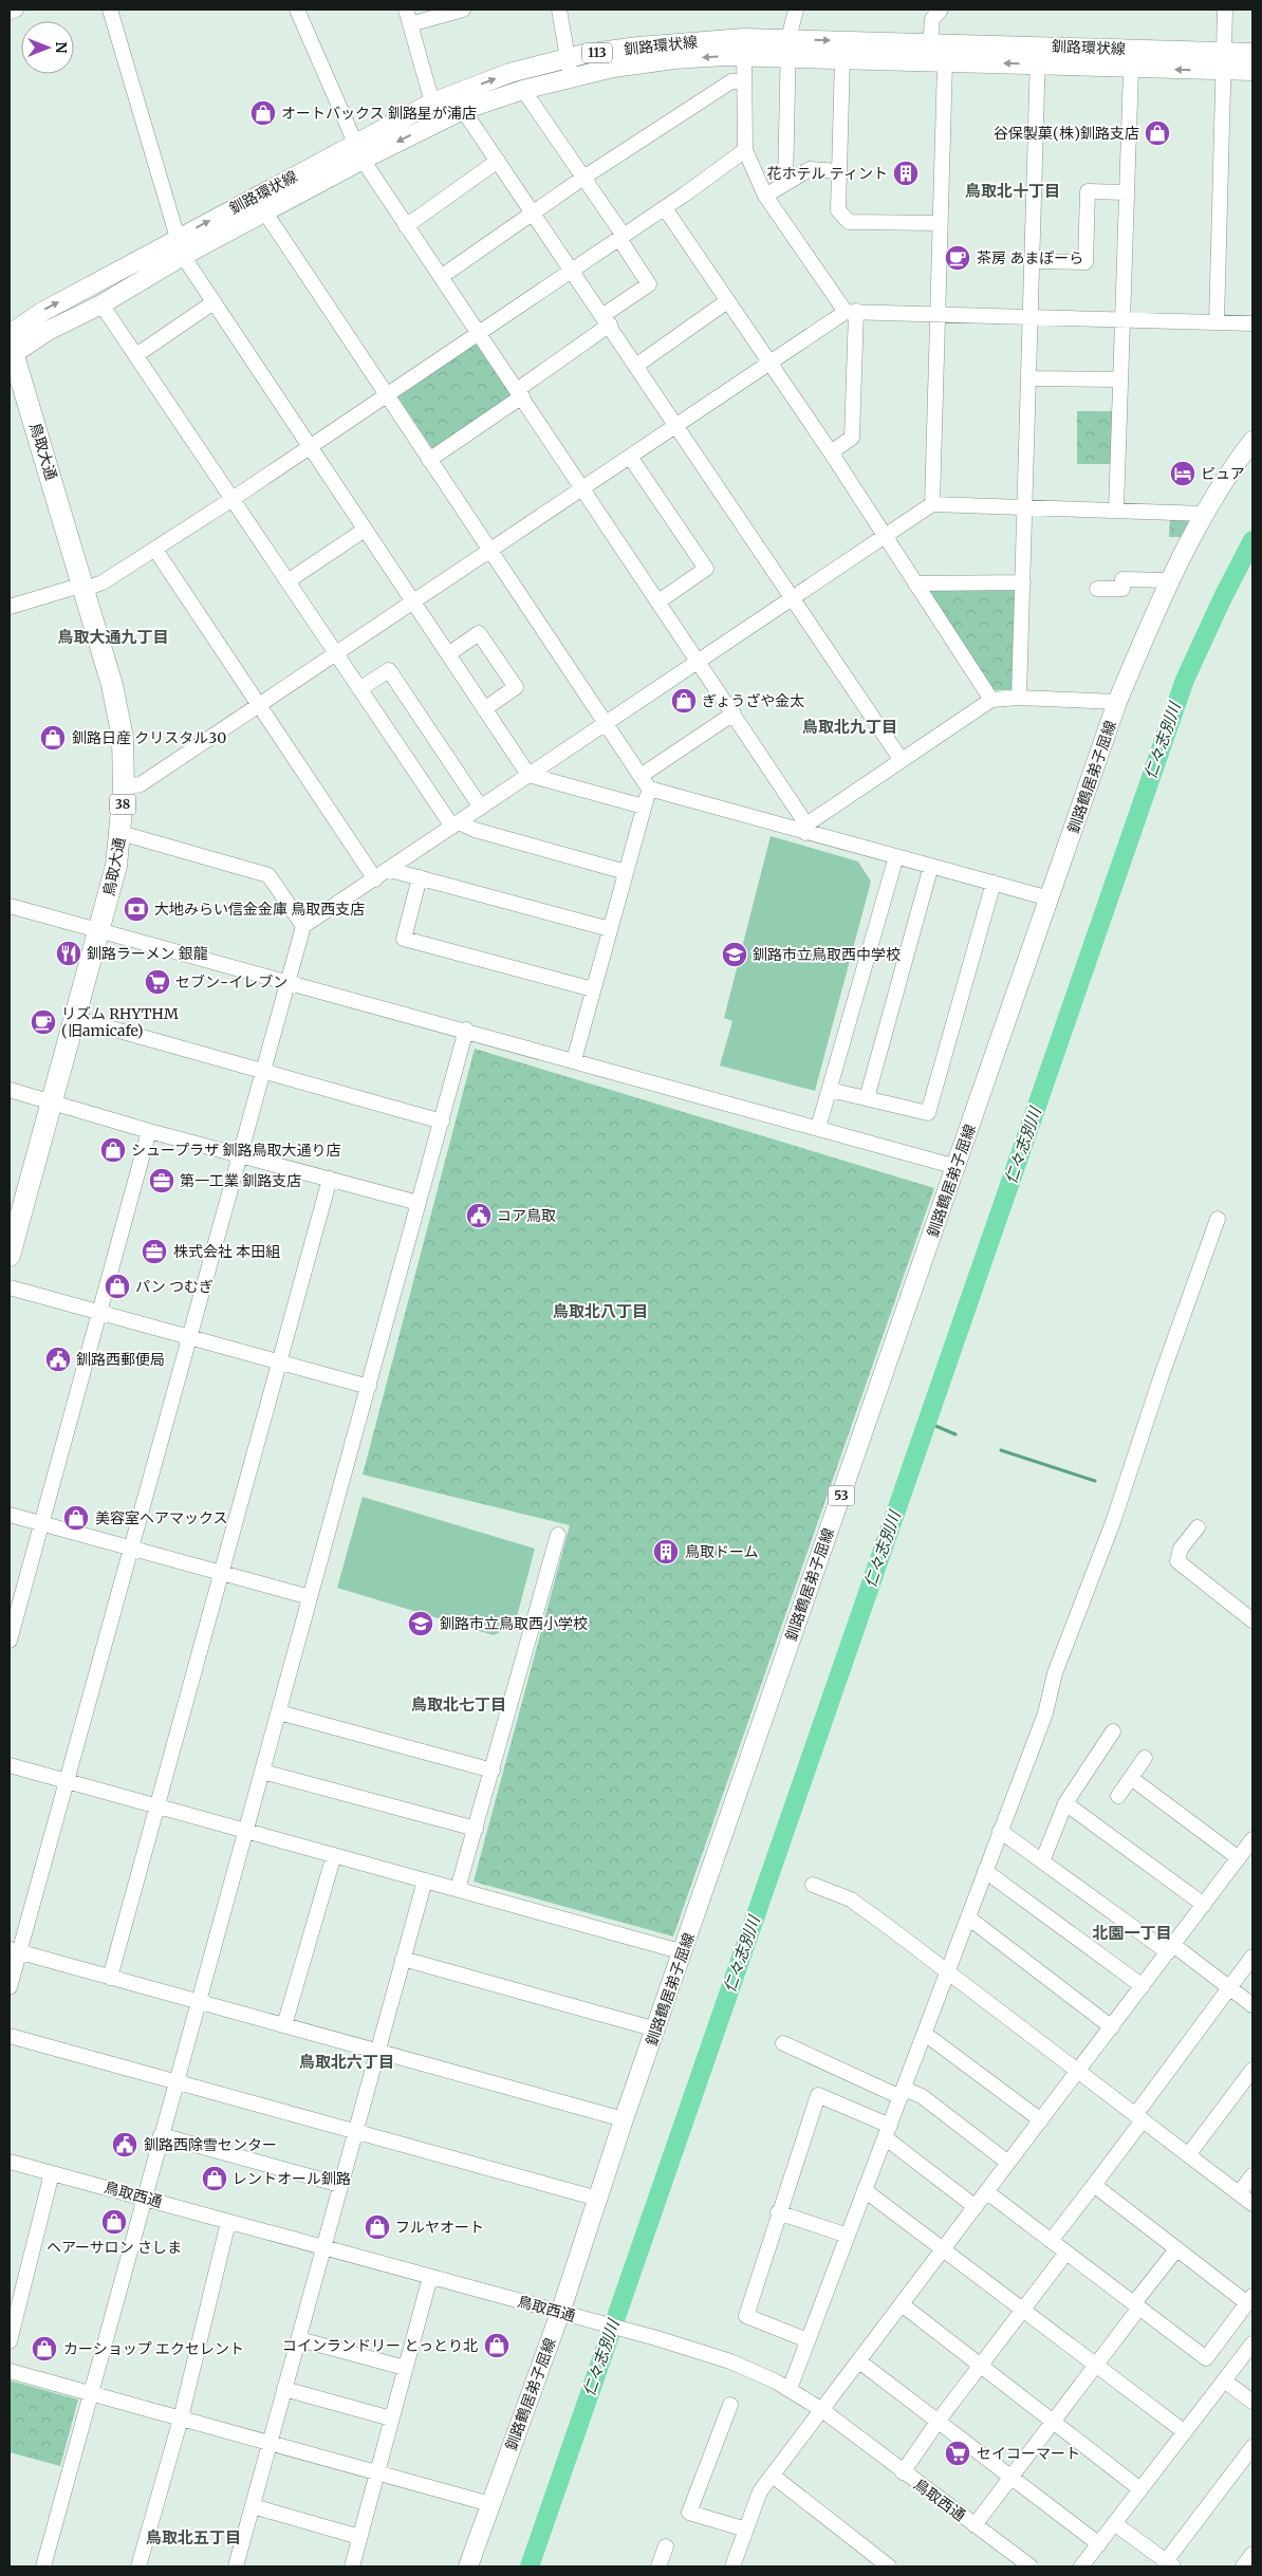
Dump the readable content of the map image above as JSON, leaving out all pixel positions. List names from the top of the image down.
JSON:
{
  "streets": {
    "highway": ["鳥取大通", "38"],
    "main road": [
      "釧路環状線",
      "113",
      "釧路鶴居弟子屈線",
      "53"
    ],
    "street": ["鳥取西通"]
  },
  "crossings": [
    ["釧路環状線", "鳥取大通"],
    ["釧路鶴居弟子屈線", "鳥取西通"]
  ],
  "districts": [
    "鳥取北十丁目",
    "鳥取大通九丁目",
    "鳥取北九丁目",
    "鳥取北八丁目",
    "鳥取北七丁目",
    "北園一丁目",
    "鳥取北六丁目",
    "鳥取北五丁目"
  ],
  "water": ["仁々志別川"],
  "places": {
    "shop": [
      "オートバックス 釧路星が浦店",
      "谷保製菓(株)釧路支店",
      "ぎょうざや金太",
      "釧路日産 クリスタル30",
      "シュープラザ 釧路鳥取大通り店",
      "パン つむぎ",
      "美容室ヘアマックス",
      "レントオール釧路",
      "ヘアーサロン さしま",
      "フルヤオート",
      "コインランドリー とっとり北",
      "カーショップ エクセレント"
    ],
    "building": ["花ホテル ティント", "鳥取ドーム"],
    "cafe": ["茶房 あまぽーら", "リズム RHYTHM (旧amicafe)"],
    "hotel": ["ピュア"],
    "bank": ["大地みらい信金金庫 鳥取西支店"],
    "restaurant": ["釧路ラーメン 銀龍"],
    "school or university": ["釧路市立鳥取西中学校", "釧路市立鳥取西小学校"],
    "supermarket": ["セブン-イレブン", "セイコーマート"],
    "office": ["第一工業 釧路支店", "株式会社 本田組"],
    "public building": ["コア鳥取", "釧路西郵便局", "釧路西除雪センター"]
  },
  "north": "right"
}
